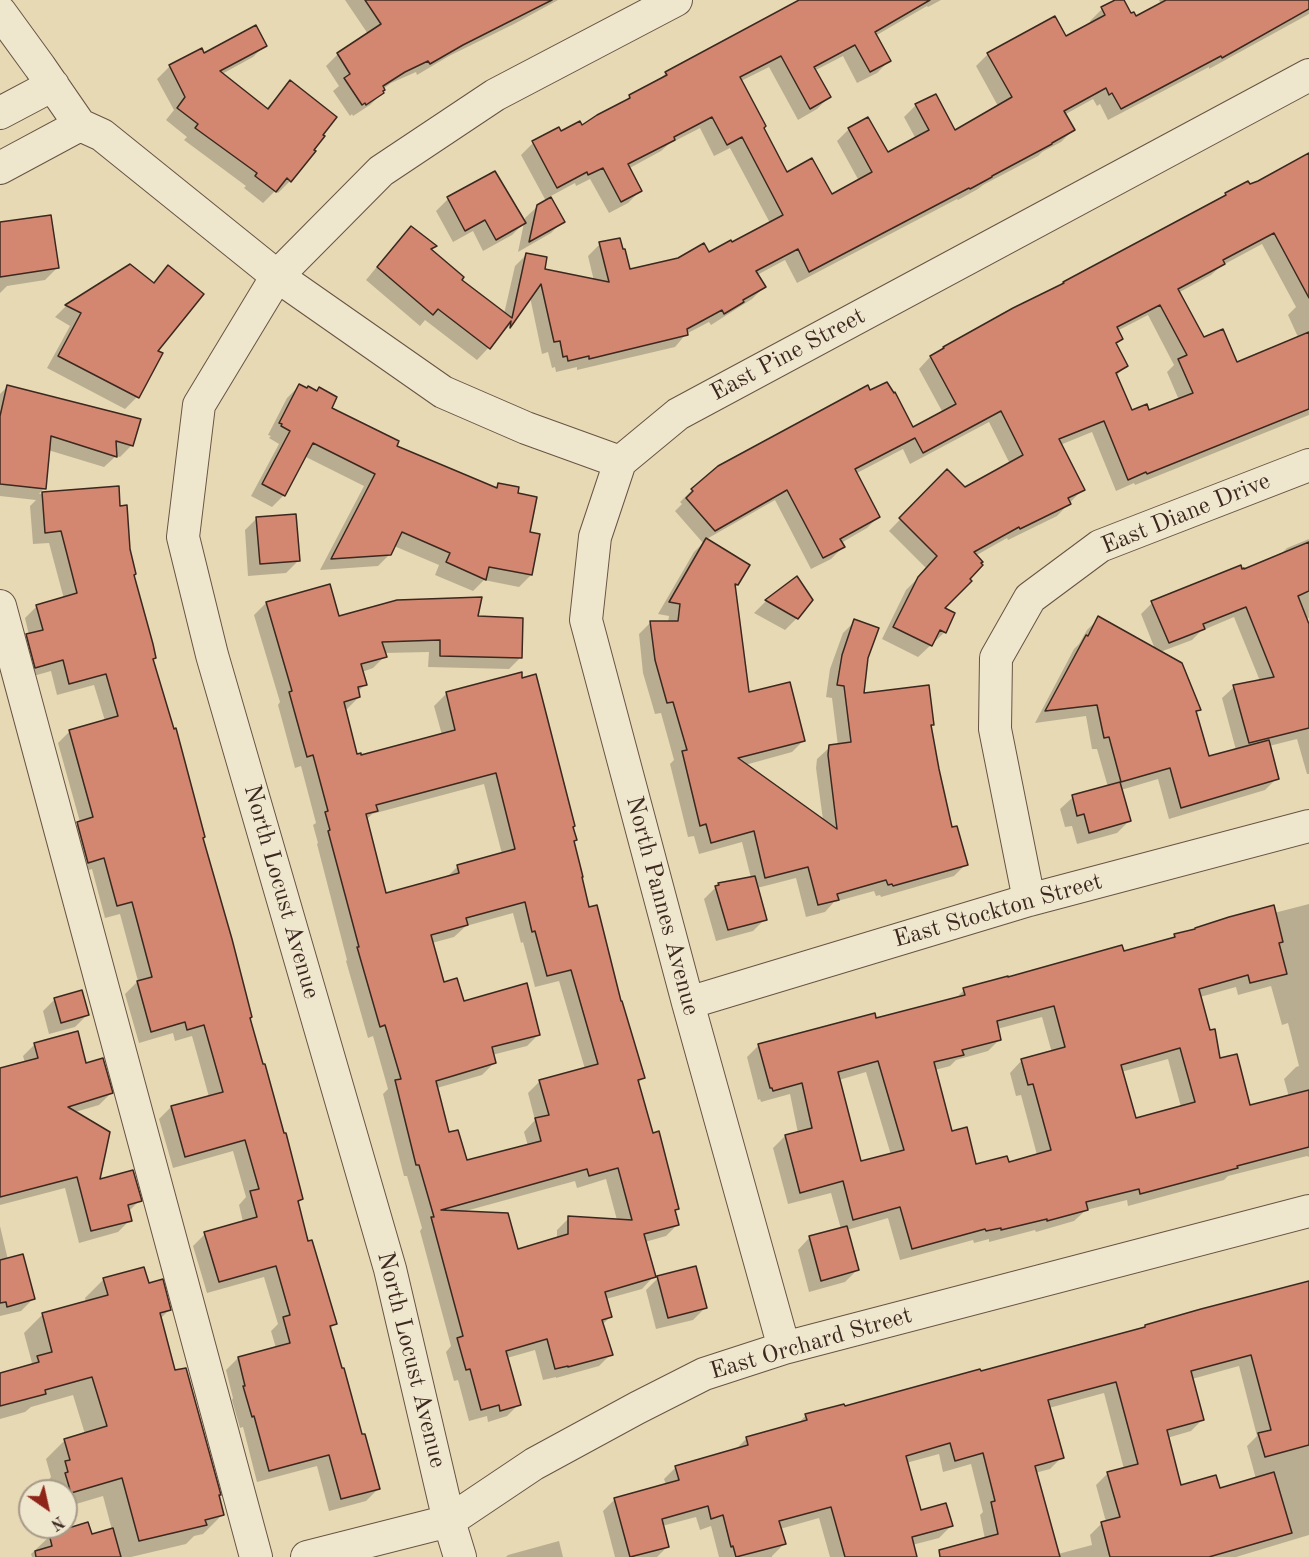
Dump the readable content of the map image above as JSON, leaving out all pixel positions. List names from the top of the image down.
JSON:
{
  "streets": {
    "street": [
      "East Pine Street",
      "East Diane Drive",
      "North Locust Avenue",
      "North Pannes Avenue",
      "East Stockton Street",
      "East Orchard Street"
    ]
  },
  "crossings": [
    ["East Pine Street", "North Pannes Avenue"],
    ["East Diane Drive", "East Stockton Street"],
    ["North Locust Avenue", "East Orchard Street"],
    ["North Pannes Avenue", "East Stockton Street"],
    ["North Pannes Avenue", "East Orchard Street"]
  ],
  "north": "bottom right"
}
